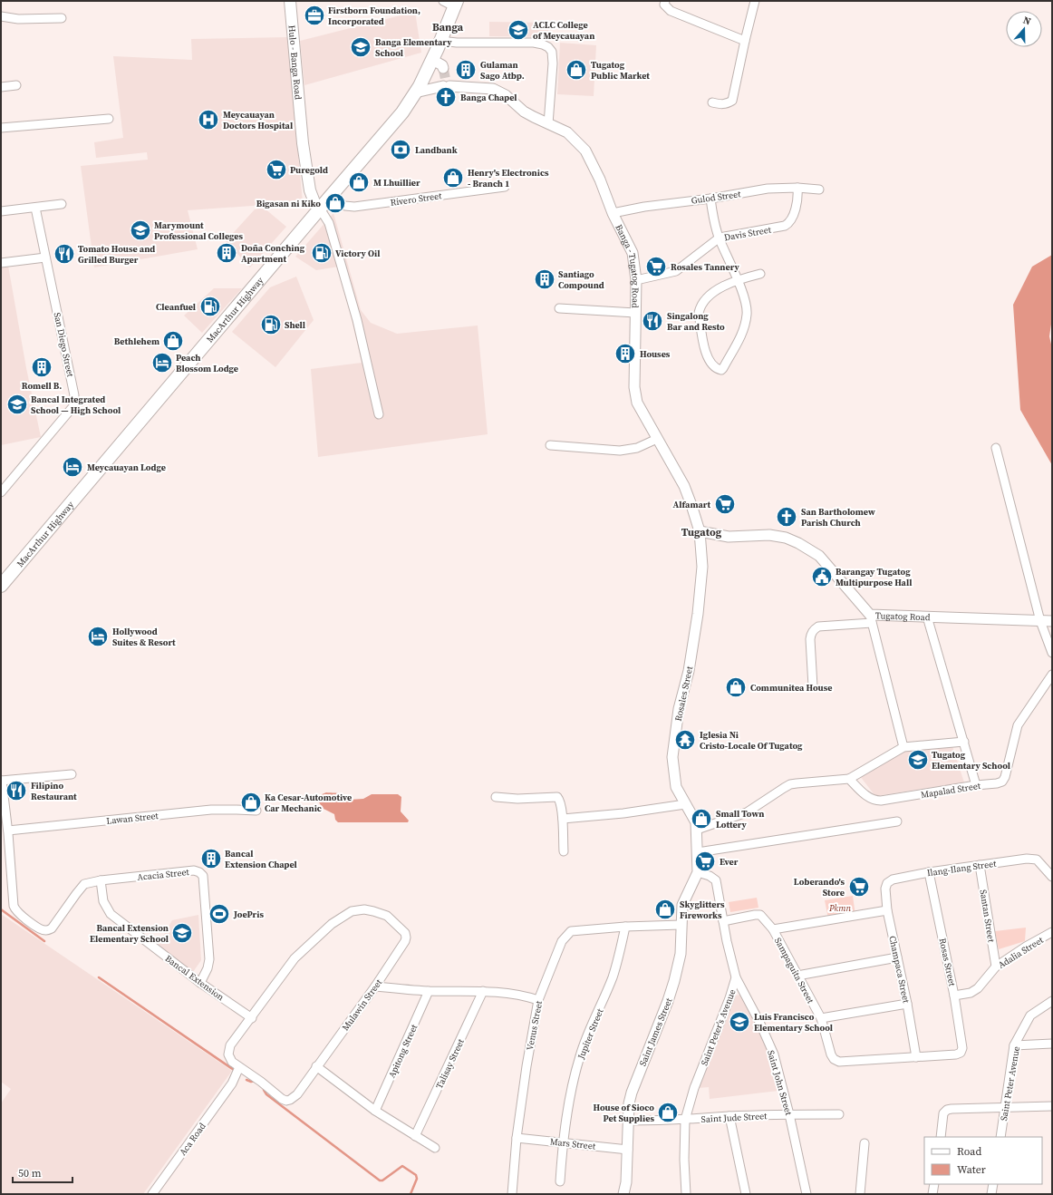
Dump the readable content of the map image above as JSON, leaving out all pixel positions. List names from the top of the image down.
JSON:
{
  "streets": {
    "highway": ["MacArthur Highway"],
    "main road": ["Hulo - Banga Road"],
    "street": [
      "Gulod Street",
      "Rivero Street",
      "Davis Street",
      "Banga - Tugatog Road",
      "San Diego Street",
      "Tugatog Road",
      "Rosales Street",
      "Mapalad Street",
      "Lawan Street",
      "Ilang-Ilang Street",
      "Acacia Street",
      "Santan Street",
      "Adalia Street",
      "Rosas Street",
      "Champaca Street",
      "Sampaguita Street",
      "Bancal Extension",
      "Mulawin Street",
      "Venus Street",
      "Saint Peter's Avenue",
      "Saint James Street",
      "Jupiter Street",
      "Apitong Street",
      "Talisay Street",
      "Saint John Street",
      "Saint Peter Avenue",
      "Saint Jude Street",
      "Aca Road",
      "Mars Street"
    ]
  },
  "crossings": [
    ["Hulo - Banga Road", "Rivero Street"],
    ["Hulo - Banga Road", "MacArthur Highway"],
    ["Gulod Street", "Davis Street"],
    ["Gulod Street", "Banga - Tugatog Road"],
    ["Rivero Street", "MacArthur Highway"],
    ["Davis Street", "Banga - Tugatog Road"],
    ["Banga - Tugatog Road", "MacArthur Highway"],
    ["Banga - Tugatog Road", "Tugatog Road"],
    ["Banga - Tugatog Road", "Rosales Street"],
    ["Tugatog Road", "Rosales Street"],
    ["Rosales Street", "Saint Peter's Avenue"],
    ["Rosales Street", "Saint James Street"],
    ["Ilang-Ilang Street", "Santan Street"],
    ["Ilang-Ilang Street", "Rosas Street"],
    ["Ilang-Ilang Street", "Champaca Street"],
    ["Acacia Street", "Bancal Extension"],
    ["Santan Street", "Adalia Street"],
    ["Adalia Street", "Rosas Street"],
    ["Rosas Street", "Champaca Street"],
    ["Rosas Street", "Sampaguita Street"],
    ["Champaca Street", "Sampaguita Street"],
    ["Sampaguita Street", "Saint Peter's Avenue"],
    ["Bancal Extension", "Mulawin Street"],
    ["Venus Street", "Saint James Street"],
    ["Venus Street", "Jupiter Street"],
    ["Venus Street", "Mars Street"],
    ["Saint Peter's Avenue", "Saint James Street"],
    ["Saint Peter's Avenue", "Saint John Street"],
    ["Saint Peter's Avenue", "Saint Jude Street"],
    ["Saint James Street", "Saint Jude Street"],
    ["Saint James Street", "Mars Street"],
    ["Jupiter Street", "Mars Street"],
    ["Saint John Street", "Saint Jude Street"]
  ],
  "districts": ["Banga", "Tugatog"],
  "parks": ["Pkmn"],
  "places": {
    "office": ["Firstborn Foundation, Incorporated"],
    "school or university": [
      "ACLC College of Meycauayan",
      "Banga Elementary School",
      "Marymount Professional Colleges",
      "Bancal Integrated School — High School",
      "Tugatog Elementary School",
      "Bancal Extension Elementary School",
      "Luis Francisco Elementary School"
    ],
    "building": [
      "Gulaman Sago Atbp.",
      "Doña Conching Apartment",
      "Santiago Compound",
      "Houses",
      "Romell B.",
      "Bancal Extension Chapel"
    ],
    "shop": [
      "Tugatog Public Market",
      "Henry's Electronics - Branch 1",
      "M Lhuillier",
      "Bigasan ni Kiko",
      "Bethlehem",
      "Communitea House",
      "Ka Cesar-Automotive Car Mechanic",
      "Small Town Lottery",
      "Skyglitters Fireworks",
      "House of Sioco Pet Supplies"
    ],
    "church": ["Banga Chapel", "San Bartholomew Parish Church"],
    "hospital": ["Meycauayan Doctors Hospital"],
    "bank": ["Landbank"],
    "supermarket": [
      "Puregold",
      "Rosales Tannery",
      "Alfamart",
      "Ever",
      "Loberando's Store"
    ],
    "fuel station": ["Victory Oil", "Cleanfuel", "Shell"],
    "restaurant": ["Tomato House and Grilled Burger", "Singalong Bar and Resto", "Filipino Restaurant"],
    "hotel": ["Peach Blossom Lodge", "Meycauayan Lodge", "Hollywood Suites & Resort"],
    "public building": ["Barangay Tugatog Multipurpose Hall"],
    "temple": ["Iglesia Ni Cristo-Locale Of Tugatog"],
    "sports": ["JoePris"]
  },
  "legend": ["Road", "Water"],
  "scale_bar": "50 m",
  "north": "top"
}
